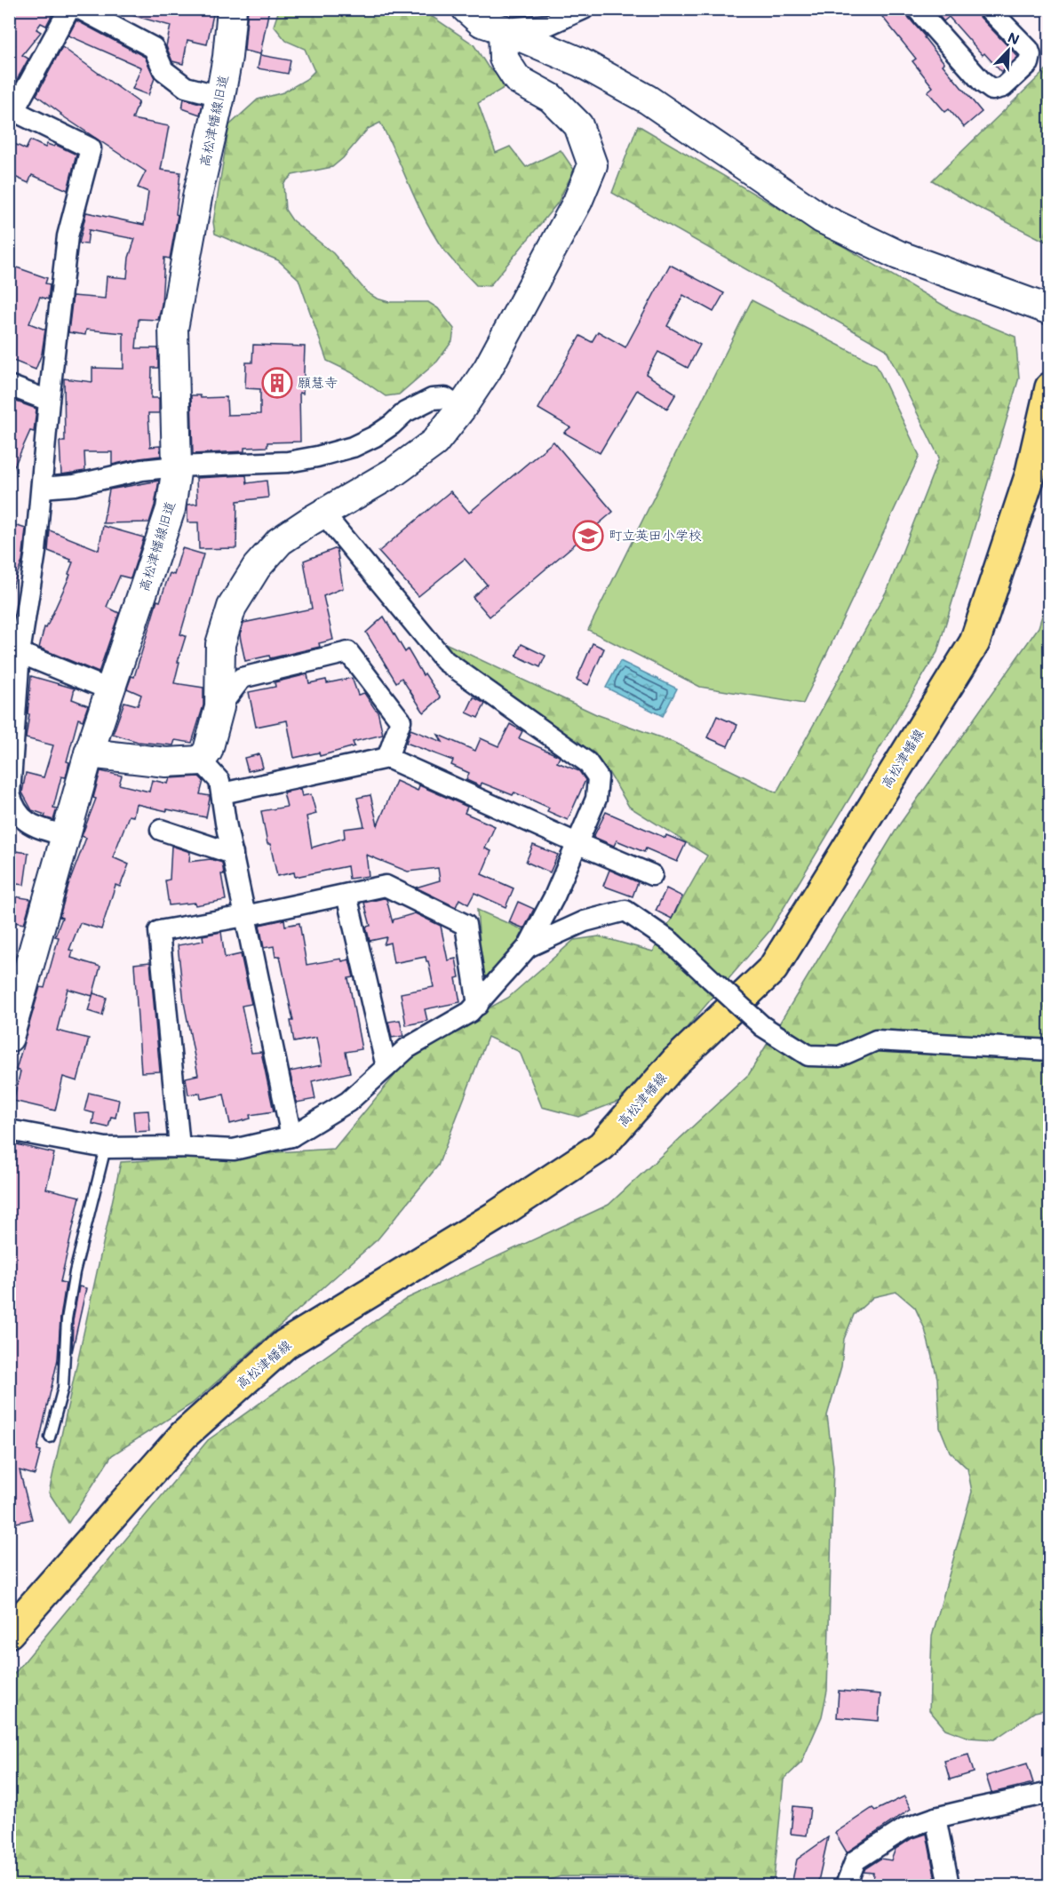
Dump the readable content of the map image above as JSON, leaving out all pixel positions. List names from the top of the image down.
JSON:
{
  "streets": {
    "main road": ["高松津幡線"],
    "street": ["高松津幡線旧道"]
  },
  "places": {
    "building": ["願慧寺"],
    "school or university": ["町立英田小学校"]
  },
  "north": "top right"
}
